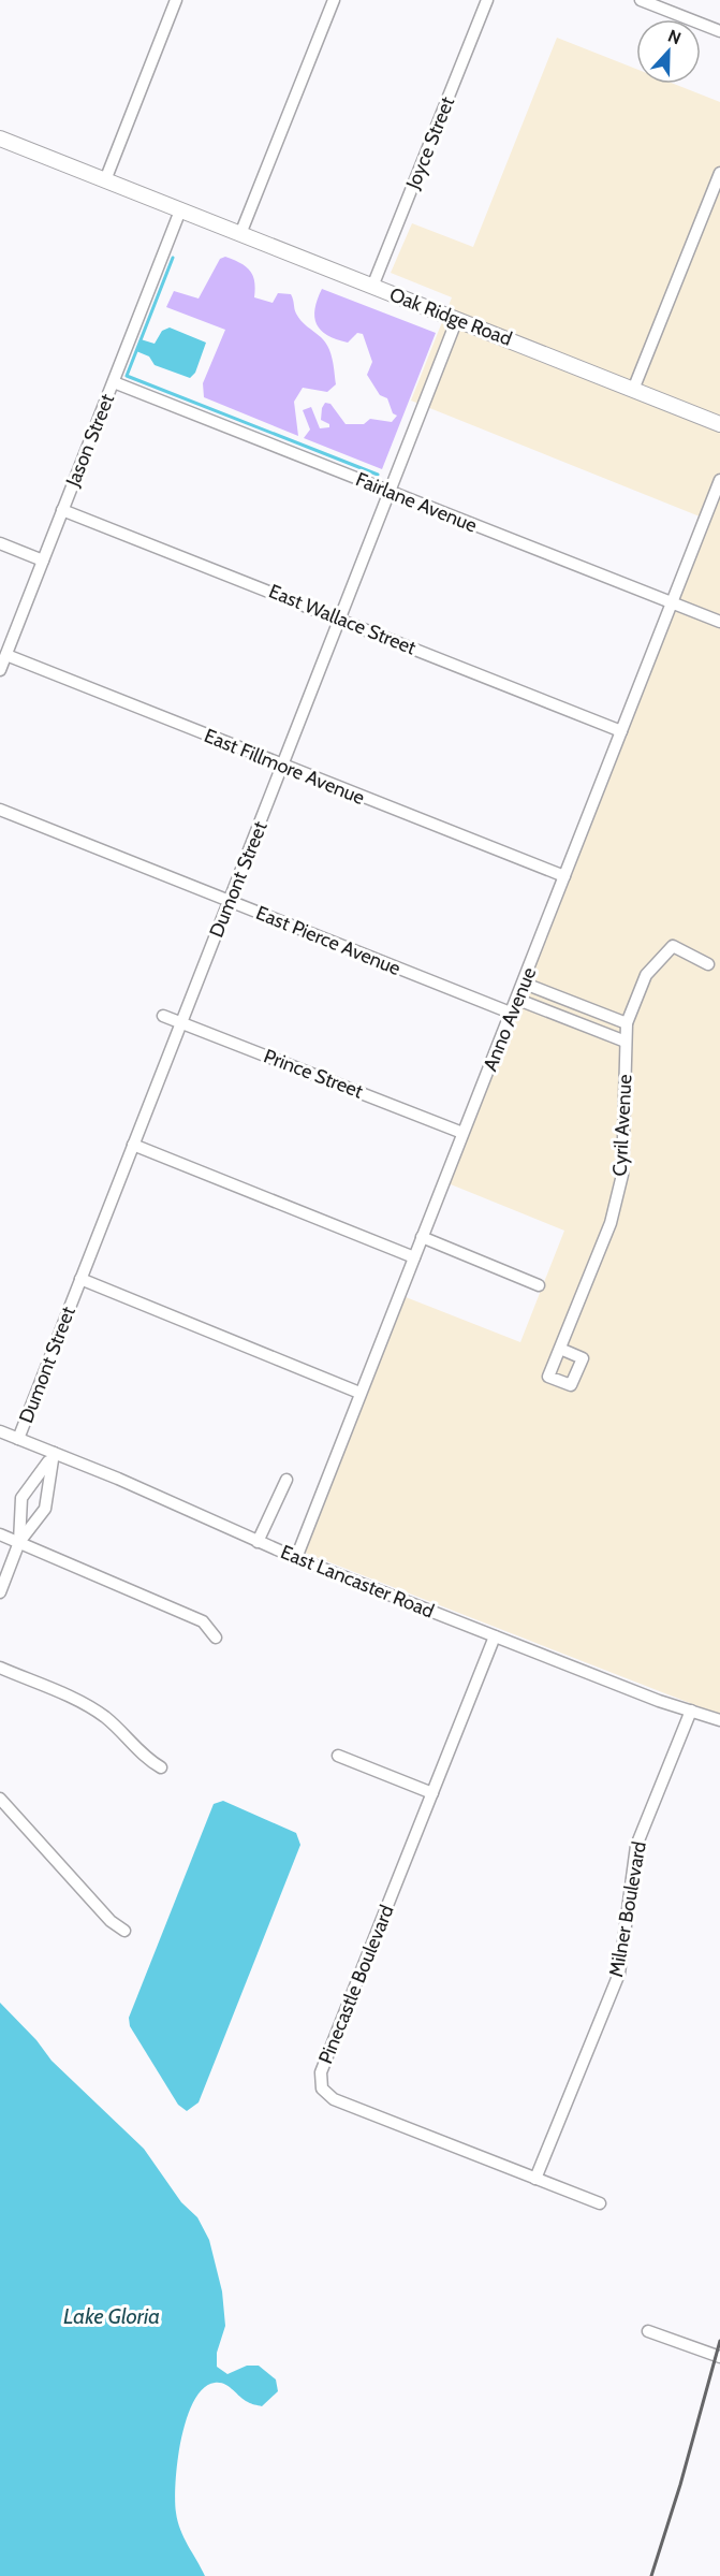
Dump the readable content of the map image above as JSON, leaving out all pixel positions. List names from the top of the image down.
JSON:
{
  "streets": {
    "main road": ["Oak Ridge Road"],
    "street": [
      "Joyce Street",
      "Jason Street",
      "Fairlane Avenue",
      "East Wallace Street",
      "East Fillmore Avenue",
      "Dumont Street",
      "East Pierce Avenue",
      "Anno Avenue",
      "Prince Street",
      "Cyril Avenue",
      "East Lancaster Road",
      "Milner Boulevard",
      "Pinecastle Boulevard"
    ]
  },
  "crossings": [
    ["Joyce Street", "Oak Ridge Road"],
    ["Oak Ridge Road", "Jason Street"],
    ["Oak Ridge Road", "Dumont Street"],
    ["Jason Street", "Fairlane Avenue"],
    ["Jason Street", "East Wallace Street"],
    ["Jason Street", "East Fillmore Avenue"],
    ["Fairlane Avenue", "Dumont Street"],
    ["Fairlane Avenue", "Anno Avenue"],
    ["East Wallace Street", "Dumont Street"],
    ["East Wallace Street", "Anno Avenue"],
    ["East Fillmore Avenue", "Dumont Street"],
    ["East Fillmore Avenue", "Anno Avenue"],
    ["Dumont Street", "East Pierce Avenue"],
    ["Dumont Street", "Prince Street"],
    ["Dumont Street", "East Lancaster Road"],
    ["East Pierce Avenue", "Anno Avenue"],
    ["Anno Avenue", "Prince Street"],
    ["Anno Avenue", "East Lancaster Road"],
    ["East Lancaster Road", "Milner Boulevard"],
    ["East Lancaster Road", "Pinecastle Boulevard"],
    ["Milner Boulevard", "Pinecastle Boulevard"]
  ],
  "water": ["Lake Gloria"],
  "north": "top"
}
